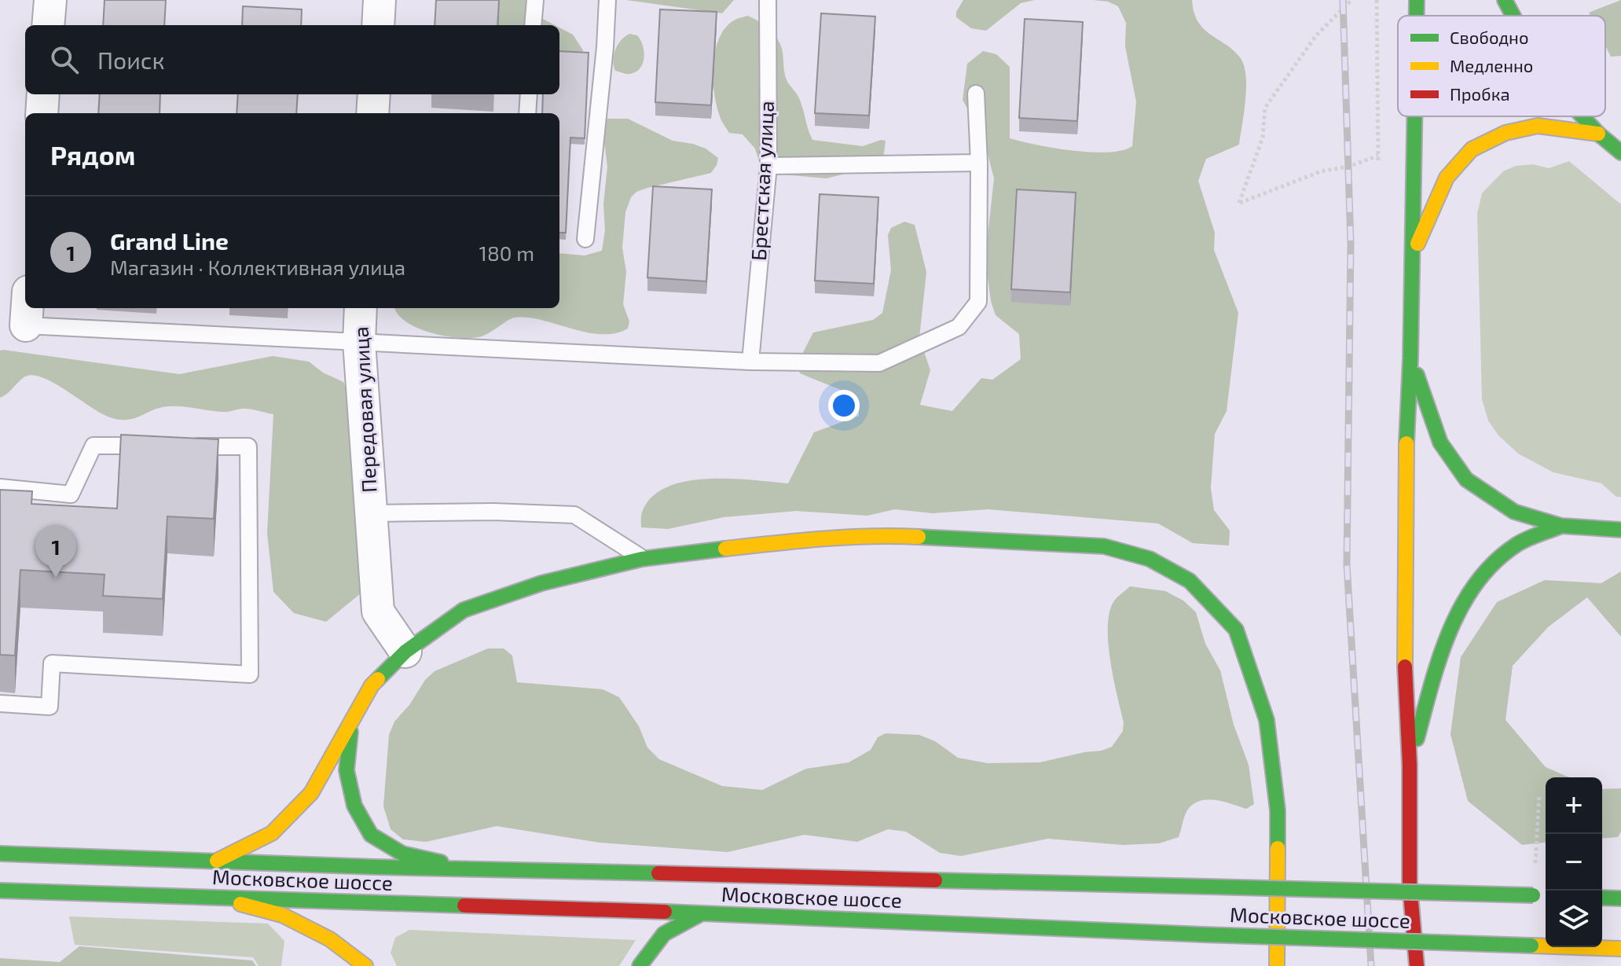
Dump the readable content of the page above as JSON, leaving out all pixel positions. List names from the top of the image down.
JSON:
{
  "streets": {
    "main road": ["Московское шоссе"],
    "street": ["Передовая улица"],
    "lane": ["Брестская улица"]
  },
  "legend": ["Свободно", "Медленно", "Пробка"],
  "page": {
    "search": "Поиск",
    "heading": "Рядом",
    "list": [
      {
        "mark": "1",
        "name": "Grand Line",
        "note": "Магазин · Коллективная улица",
        "value": "180 m"
      }
    ],
    "pins": "1",
    "map_buttons": ["+", "−"]
  }
}
